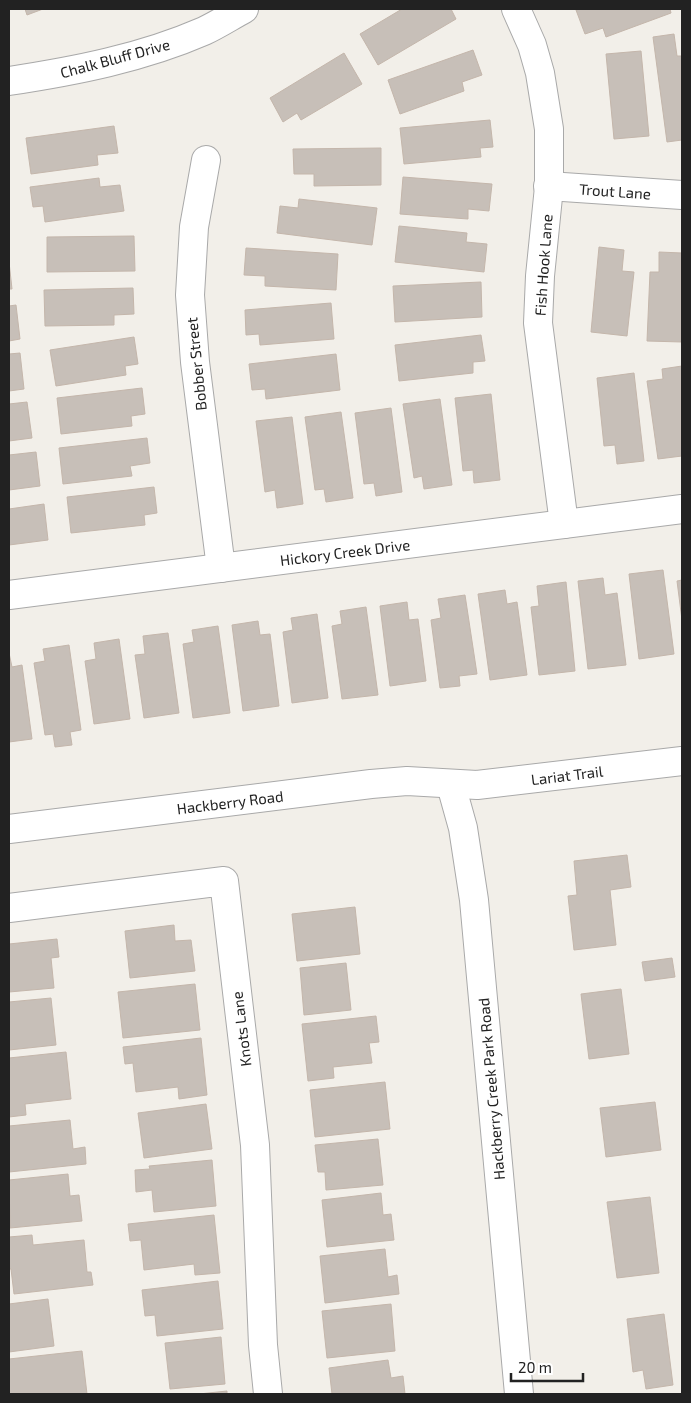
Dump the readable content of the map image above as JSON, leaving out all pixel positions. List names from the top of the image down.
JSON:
{
  "streets": {
    "street": [
      "Chalk Bluff Drive",
      "Trout Lane",
      "Fish Hook Lane",
      "Bobber Street",
      "Hickory Creek Drive",
      "Lariat Trail",
      "Hackberry Road",
      "Knots Lane",
      "Hackberry Creek Park Road"
    ]
  },
  "crossings": [
    ["Trout Lane", "Fish Hook Lane"],
    ["Fish Hook Lane", "Hickory Creek Drive"],
    ["Bobber Street", "Hickory Creek Drive"],
    ["Lariat Trail", "Hackberry Road"],
    ["Lariat Trail", "Hackberry Creek Park Road"],
    ["Hackberry Road", "Hackberry Creek Park Road"]
  ],
  "scale_bar": "20 m"
}
